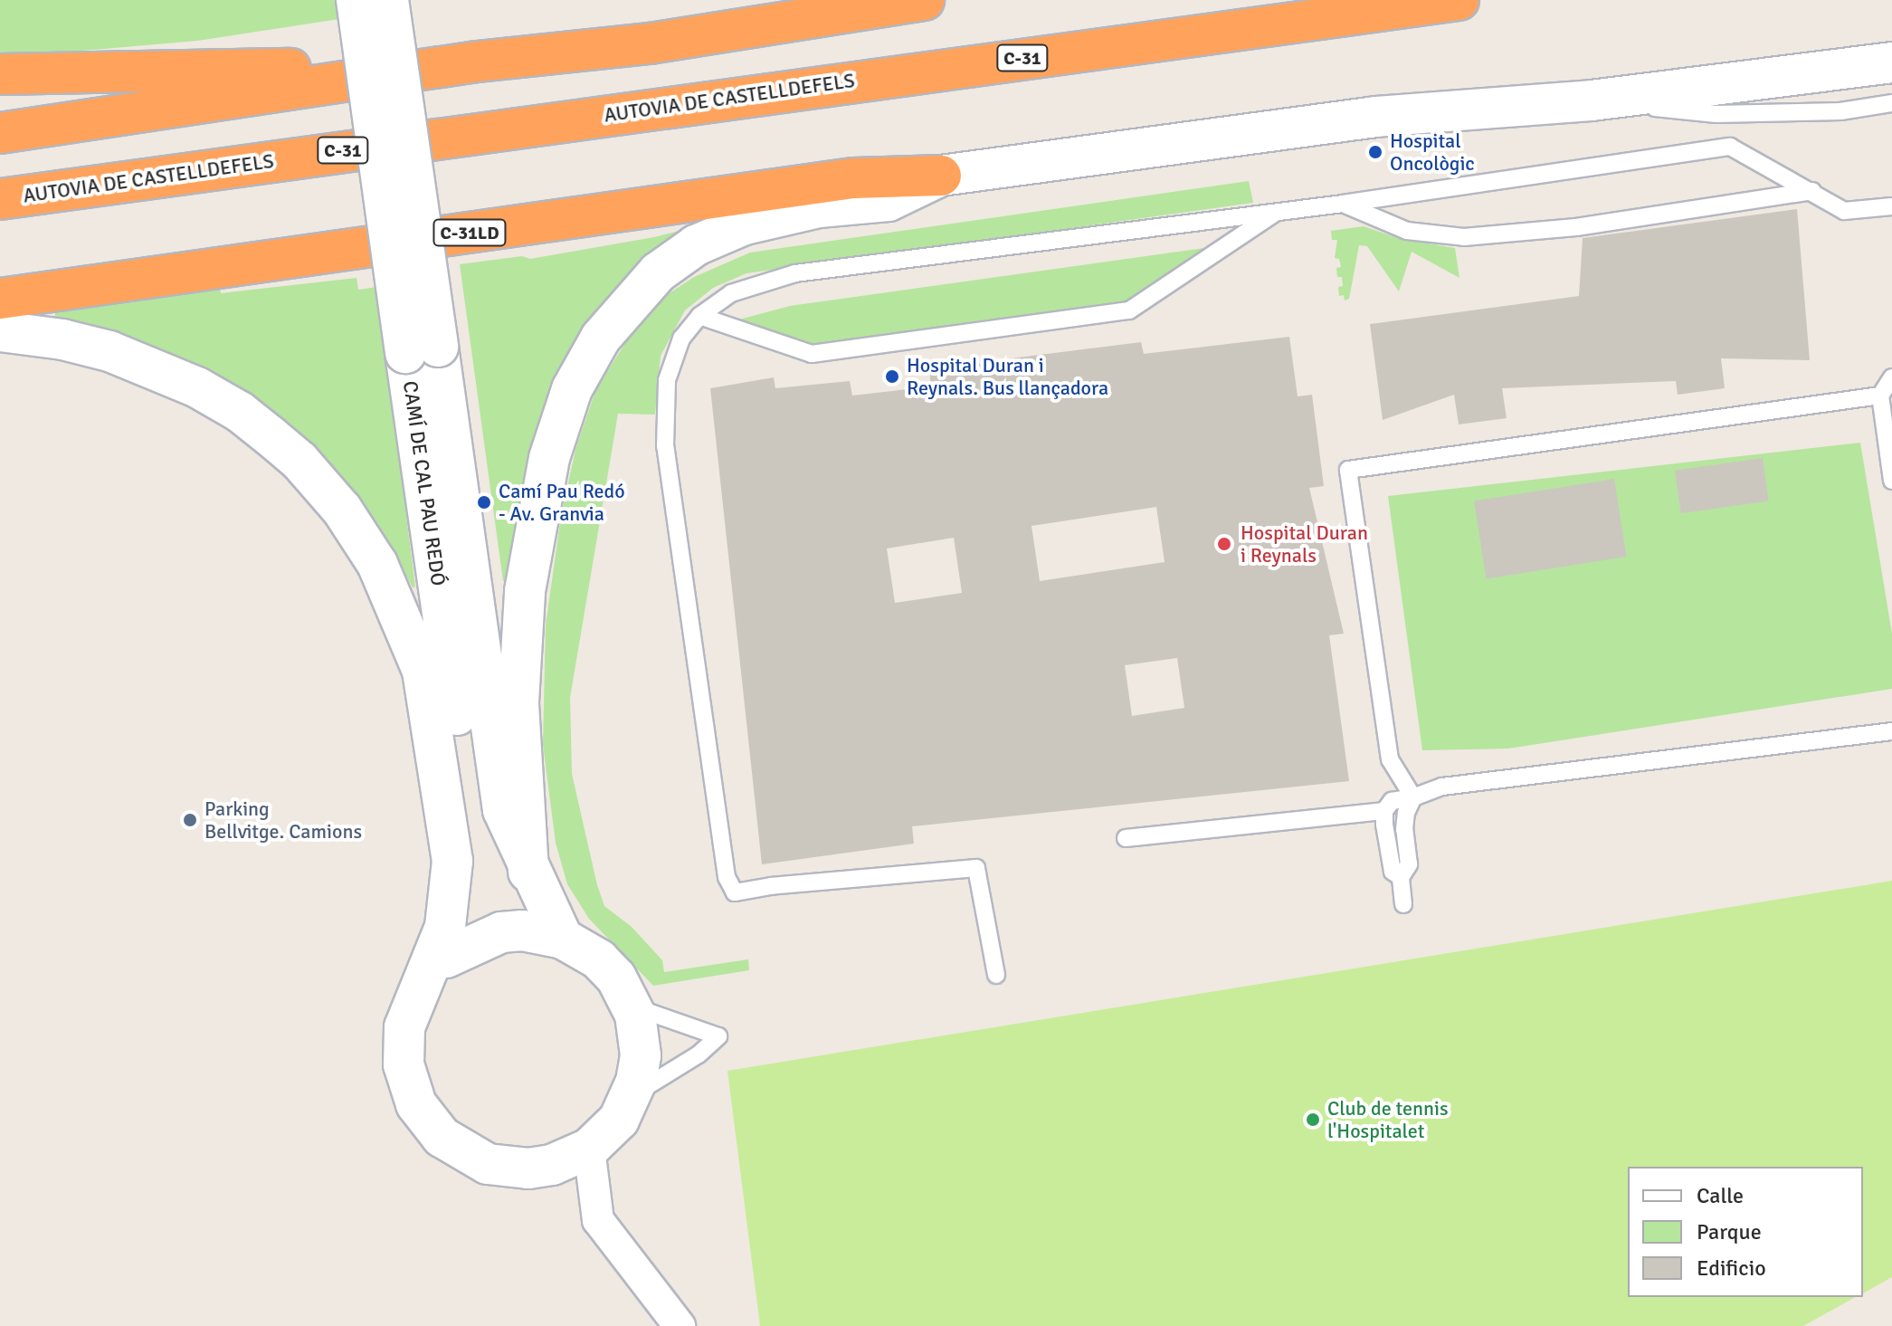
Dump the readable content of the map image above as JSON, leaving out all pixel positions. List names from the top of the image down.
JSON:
{
  "streets": {
    "highway": ["C-31", "AUTOVIA DE CASTELLDEFELS", "C-31LD"],
    "street": ["CAMÍ DE CAL PAU REDÓ"]
  },
  "places": [
    "Hospital Oncològic",
    "Hospital Duran i Reynals. Bus llançadora",
    "Camí Pau Redó - Av. Granvia",
    "Hospital Duran i Reynals",
    "Parking Bellvitge. Camions",
    "Club de tennis l'Hospitalet"
  ],
  "legend": ["Calle", "Parque", "Edificio"]
}
